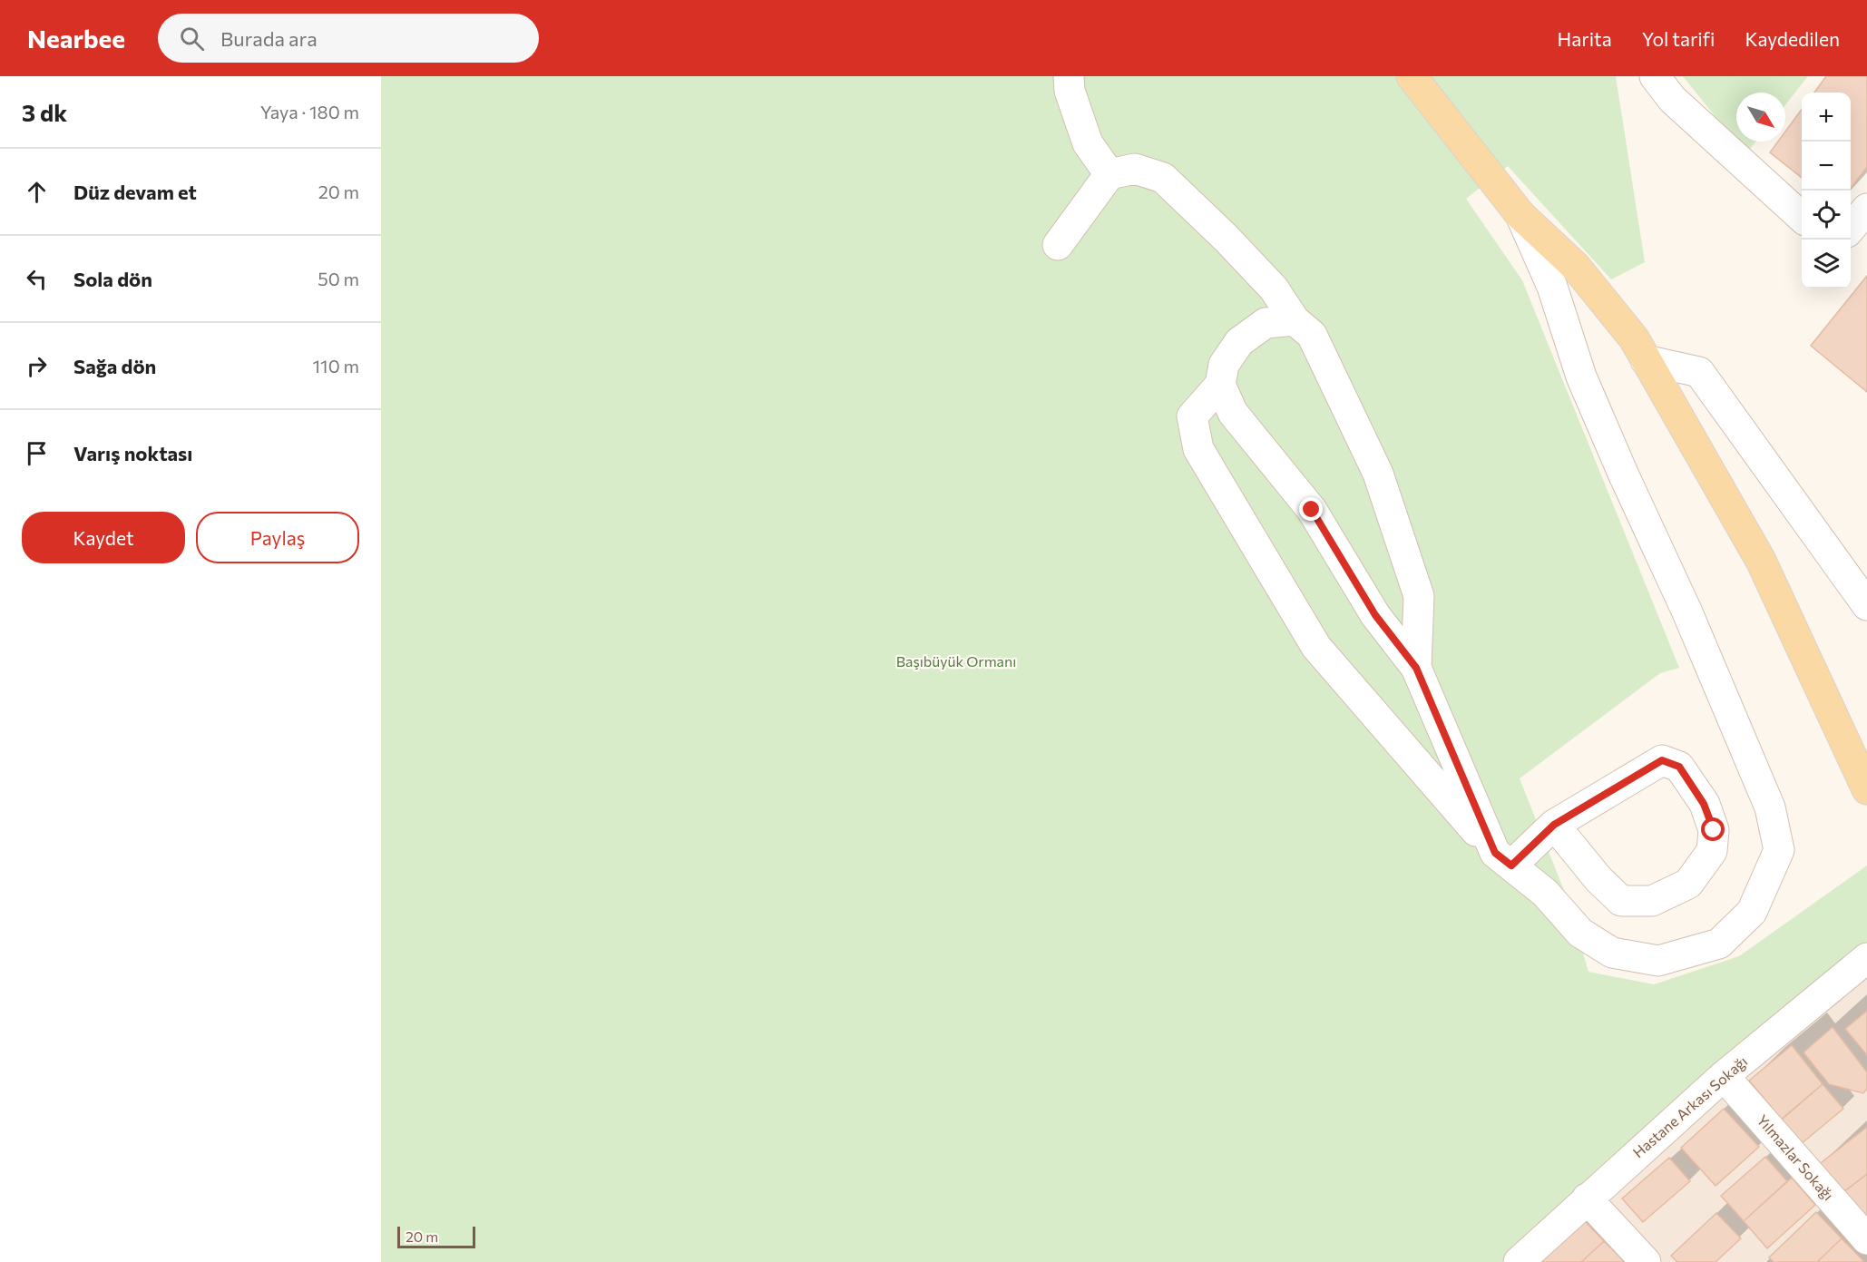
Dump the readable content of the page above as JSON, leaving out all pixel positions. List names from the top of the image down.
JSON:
{
  "streets": {
    "street": ["Hastane Arkası Sokağı", "Yılmazlar Sokağı"]
  },
  "crossings": [
    ["Hastane Arkası Sokağı", "Yılmazlar Sokağı"]
  ],
  "parks": ["Başıbüyük Ormanı"],
  "scale_bar": "20 m",
  "north": "bottom right",
  "page": {
    "header": "Nearbee",
    "search": "Burada ara",
    "nav": ["Harita", "Yol tarifi", "Kaydedilen"],
    "heading": ["3 dk", "Yaya · 180 m"],
    "map_buttons": ["+", "−"],
    "list": [
      ["Düz devam et", "20 m"],
      ["Sola dön", "50 m"],
      ["Sağa dön", "110 m"],
      "Varış noktası"
    ],
    "buttons": ["Kaydet", "Paylaş"],
    "scale": "20 m"
  }
}
